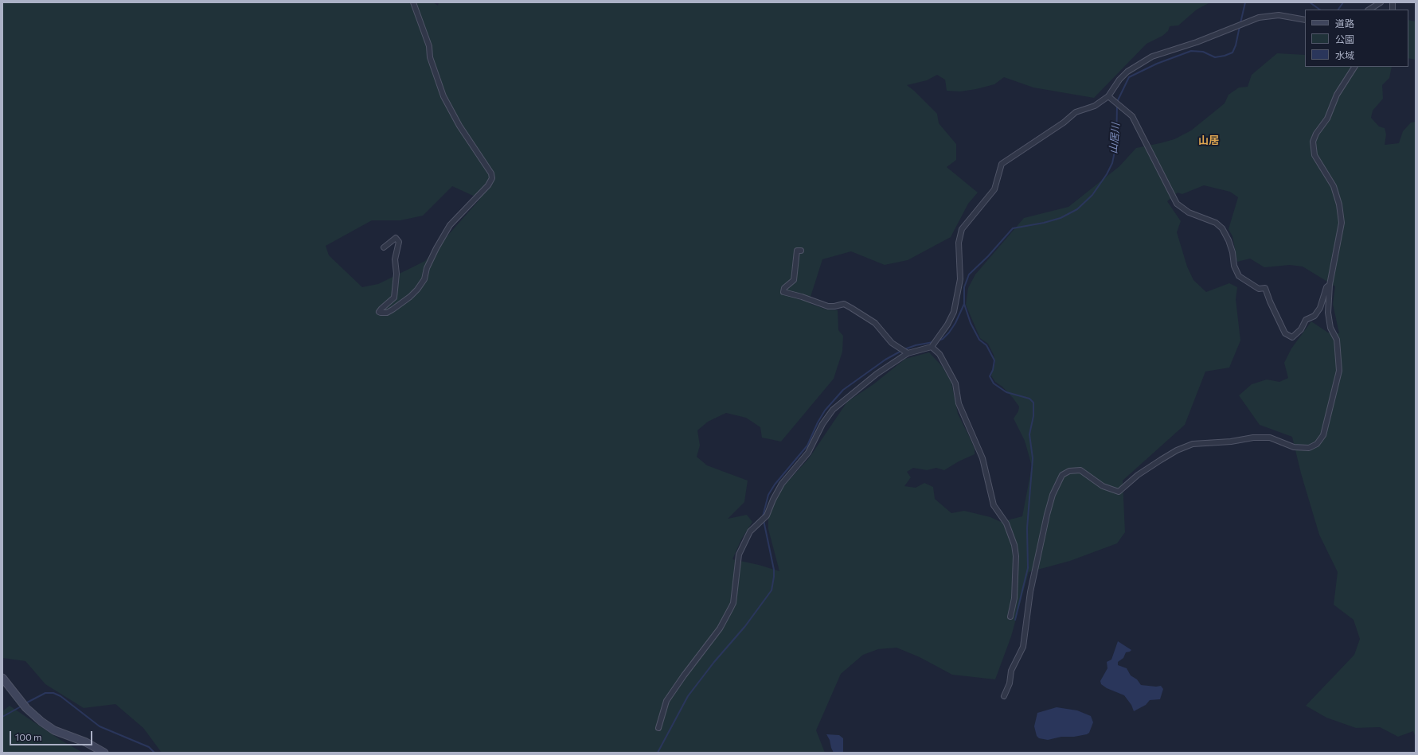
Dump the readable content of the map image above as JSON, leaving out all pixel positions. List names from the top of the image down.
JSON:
{
  "districts": ["山居"],
  "water": ["山居川"],
  "legend": ["道路", "公園", "水域"],
  "scale_bar": "100 m"
}
